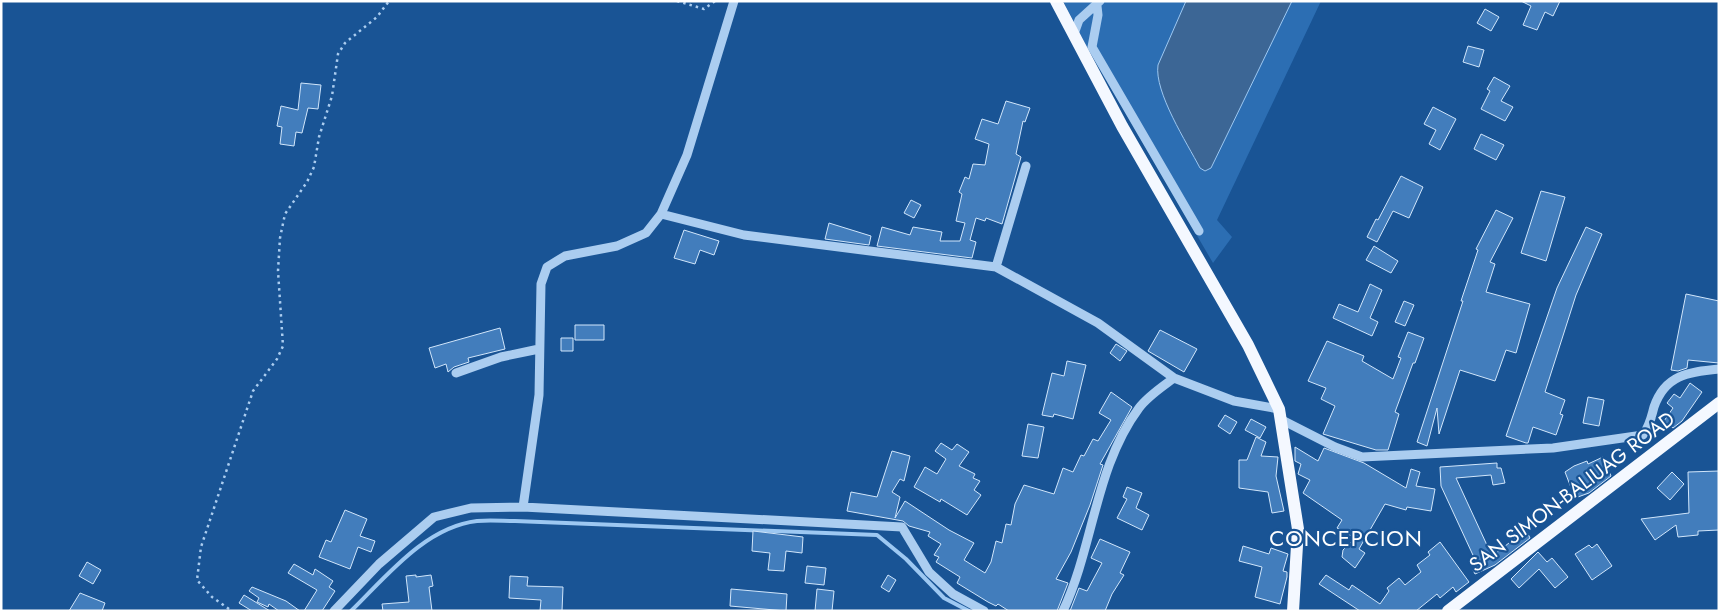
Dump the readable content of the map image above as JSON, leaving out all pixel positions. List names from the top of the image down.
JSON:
{
  "streets": {
    "main road": ["SAN SIMON-BALIUAG ROAD"]
  },
  "districts": ["CONCEPCION"]
}
